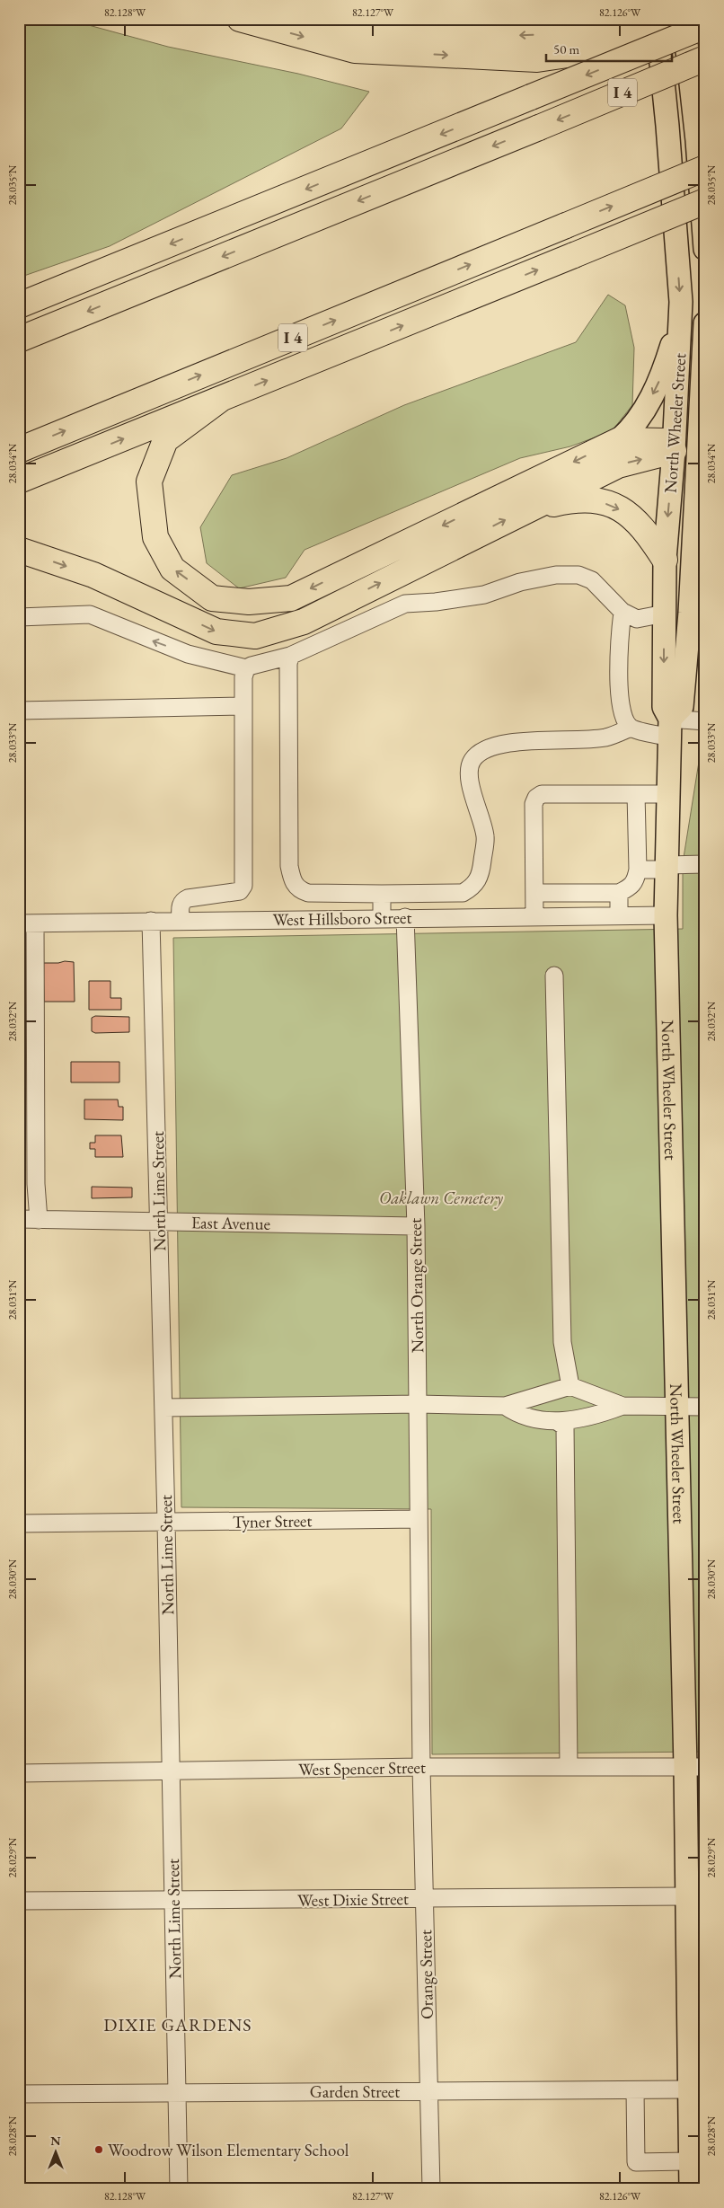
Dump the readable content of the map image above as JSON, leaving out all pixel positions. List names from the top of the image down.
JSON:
{
  "streets": {
    "highway": ["I 4"],
    "main road": ["North Wheeler Street"],
    "street": [
      "West Hillsboro Street",
      "North Lime Street",
      "East Avenue",
      "North Orange Street",
      "Tyner Street",
      "West Spencer Street",
      "West Dixie Street",
      "Orange Street",
      "Garden Street"
    ]
  },
  "crossings": [
    ["North Wheeler Street", "West Hillsboro Street"],
    ["North Wheeler Street", "West Spencer Street"],
    ["North Wheeler Street", "West Dixie Street"],
    ["North Wheeler Street", "Garden Street"],
    ["West Hillsboro Street", "North Lime Street"],
    ["West Hillsboro Street", "North Orange Street"],
    ["North Lime Street", "East Avenue"],
    ["North Lime Street", "Tyner Street"],
    ["North Lime Street", "West Spencer Street"],
    ["North Lime Street", "West Dixie Street"],
    ["North Lime Street", "Garden Street"],
    ["East Avenue", "North Orange Street"],
    ["North Orange Street", "Tyner Street"],
    ["North Orange Street", "Orange Street"],
    ["Tyner Street", "Orange Street"],
    ["West Spencer Street", "Orange Street"],
    ["West Dixie Street", "Orange Street"],
    ["Orange Street", "Garden Street"]
  ],
  "districts": ["DIXIE GARDENS"],
  "parks": ["Oaklawn Cemetery"],
  "places": ["Woodrow Wilson Elementary School"],
  "scale_bar": "50 m",
  "north": "top",
  "coordinates": [
    "82.128°W",
    "82.127°W",
    "82.126°W",
    "28.035°N",
    "28.034°N",
    "28.033°N",
    "28.032°N",
    "28.031°N",
    "28.030°N",
    "28.029°N",
    "28.028°N"
  ]
}
